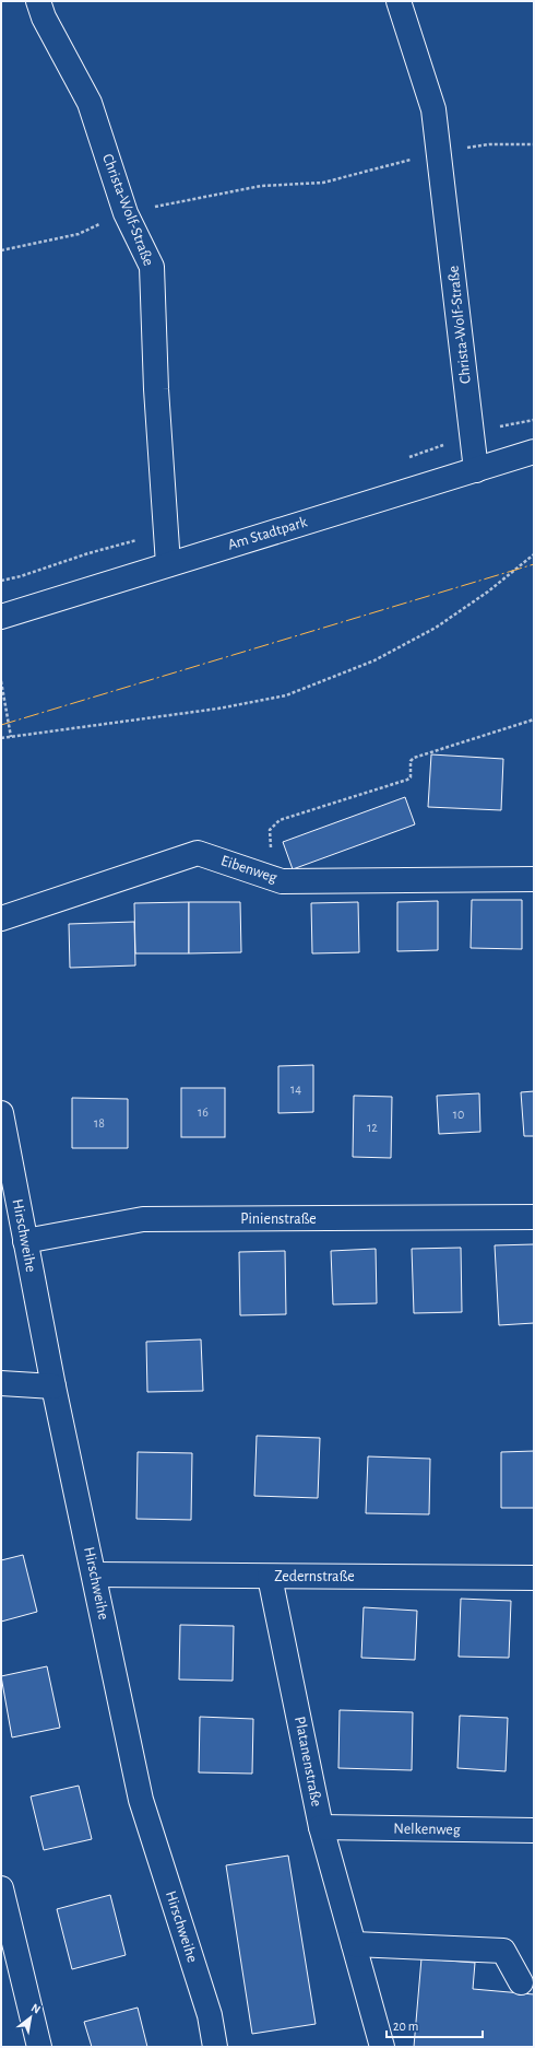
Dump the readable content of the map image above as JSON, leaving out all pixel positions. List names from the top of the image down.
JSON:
{
  "streets": {
    "street": [
      "Christa-Wolf-Straße",
      "Am Stadtpark",
      "Eibenweg",
      "Pinienstraße",
      "Hirschweihe",
      "Zedernstraße",
      "Platanenstraße",
      "Nelkenweg"
    ]
  },
  "crossings": [
    ["Christa-Wolf-Straße", "Am Stadtpark"],
    ["Pinienstraße", "Hirschweihe"],
    ["Hirschweihe", "Zedernstraße"],
    ["Zedernstraße", "Platanenstraße"],
    ["Platanenstraße", "Nelkenweg"]
  ],
  "house_numbers": [
    "14",
    "16",
    "10",
    "18",
    "12"
  ],
  "scale_bar": "20 m",
  "north": "top right"
}
